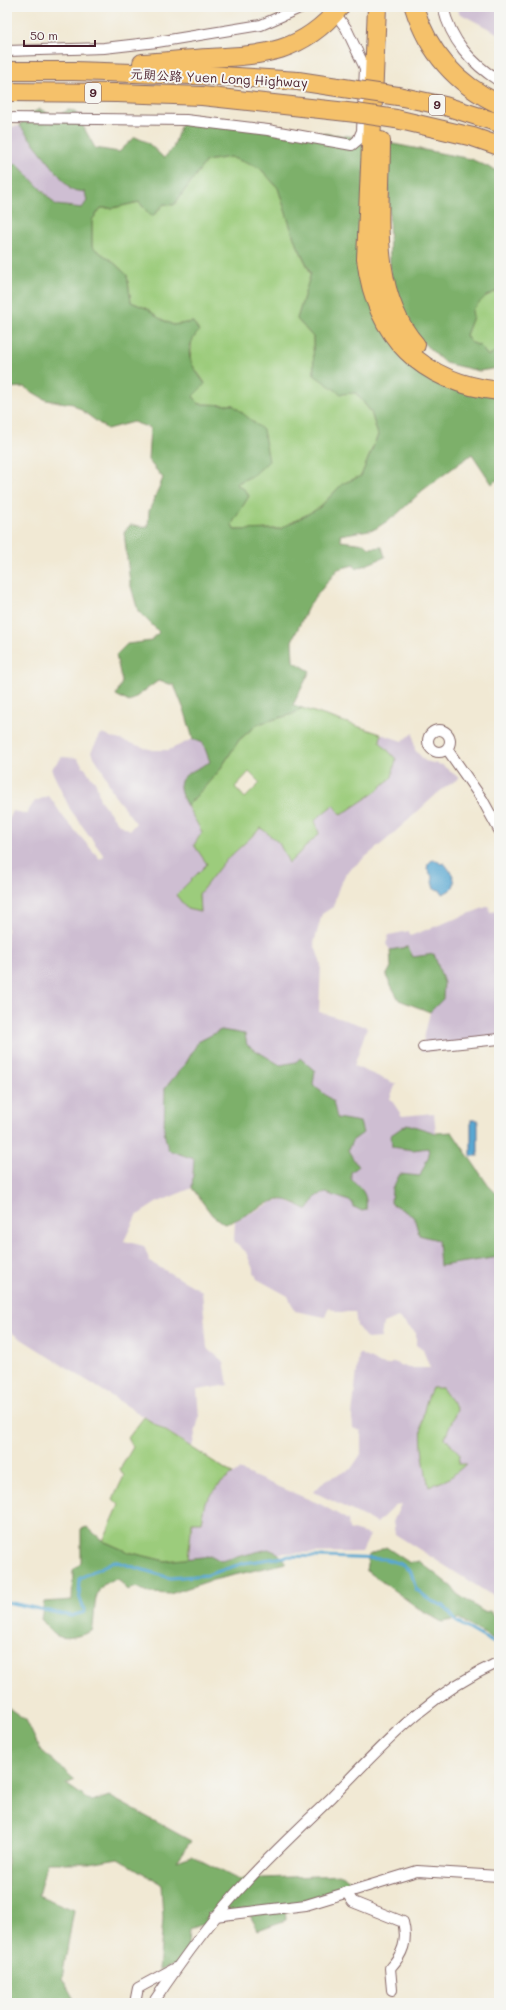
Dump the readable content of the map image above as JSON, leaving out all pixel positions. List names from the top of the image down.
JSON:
{
  "streets": {
    "highway": ["元朗公路 Yuen Long Highway", "9"]
  },
  "scale_bar": "50 m"
}
